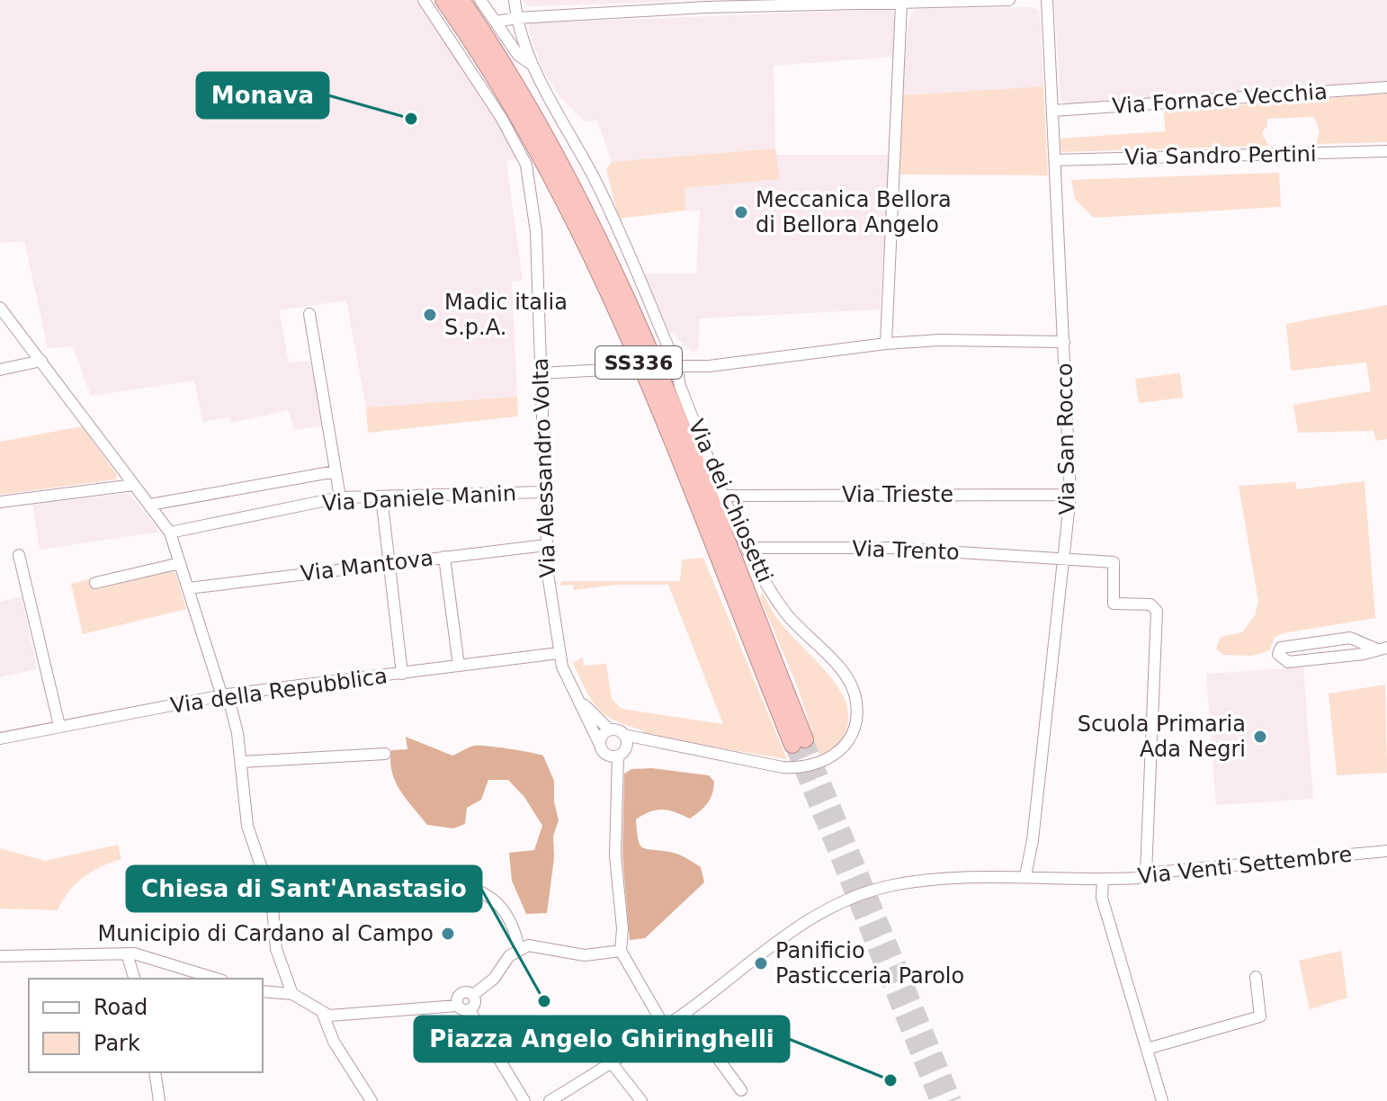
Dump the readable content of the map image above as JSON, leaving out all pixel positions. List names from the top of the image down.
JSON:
{
  "streets": {
    "highway": ["SS336"],
    "street": [
      "Via Fornace Vecchia",
      "Via Sandro Pertini",
      "Via San Rocco",
      "Via Alessandro Volta",
      "Via Trieste",
      "Via Daniele Manin",
      "Via dei Chiosetti",
      "Via Trento",
      "Via Mantova",
      "Via della Repubblica",
      "Via Venti Settembre"
    ]
  },
  "crossings": [
    ["Via Fornace Vecchia", "Via San Rocco"],
    ["Via Sandro Pertini", "Via San Rocco"],
    ["Via San Rocco", "Via Trieste"],
    ["Via San Rocco", "Via Trento"],
    ["Via San Rocco", "Via Venti Settembre"],
    ["Via Alessandro Volta", "Via Daniele Manin"],
    ["Via Alessandro Volta", "Via dei Chiosetti"],
    ["Via Alessandro Volta", "Via Mantova"],
    ["Via Alessandro Volta", "Via della Repubblica"],
    ["Via Trieste", "Via dei Chiosetti"],
    ["Via dei Chiosetti", "Via Trento"],
    ["Via Trento", "Via Venti Settembre"]
  ],
  "places": [
    "Monava",
    "Meccanica Bellora di Bellora Angelo",
    "Madic italia S.p.A.",
    "Scuola Primaria Ada Negri",
    "Municipio di Cardano al Campo",
    "Panificio Pasticceria Parolo",
    "Chiesa di Sant'Anastasio",
    "Piazza Angelo Ghiringhelli"
  ],
  "legend": ["Road", "Park"]
}
